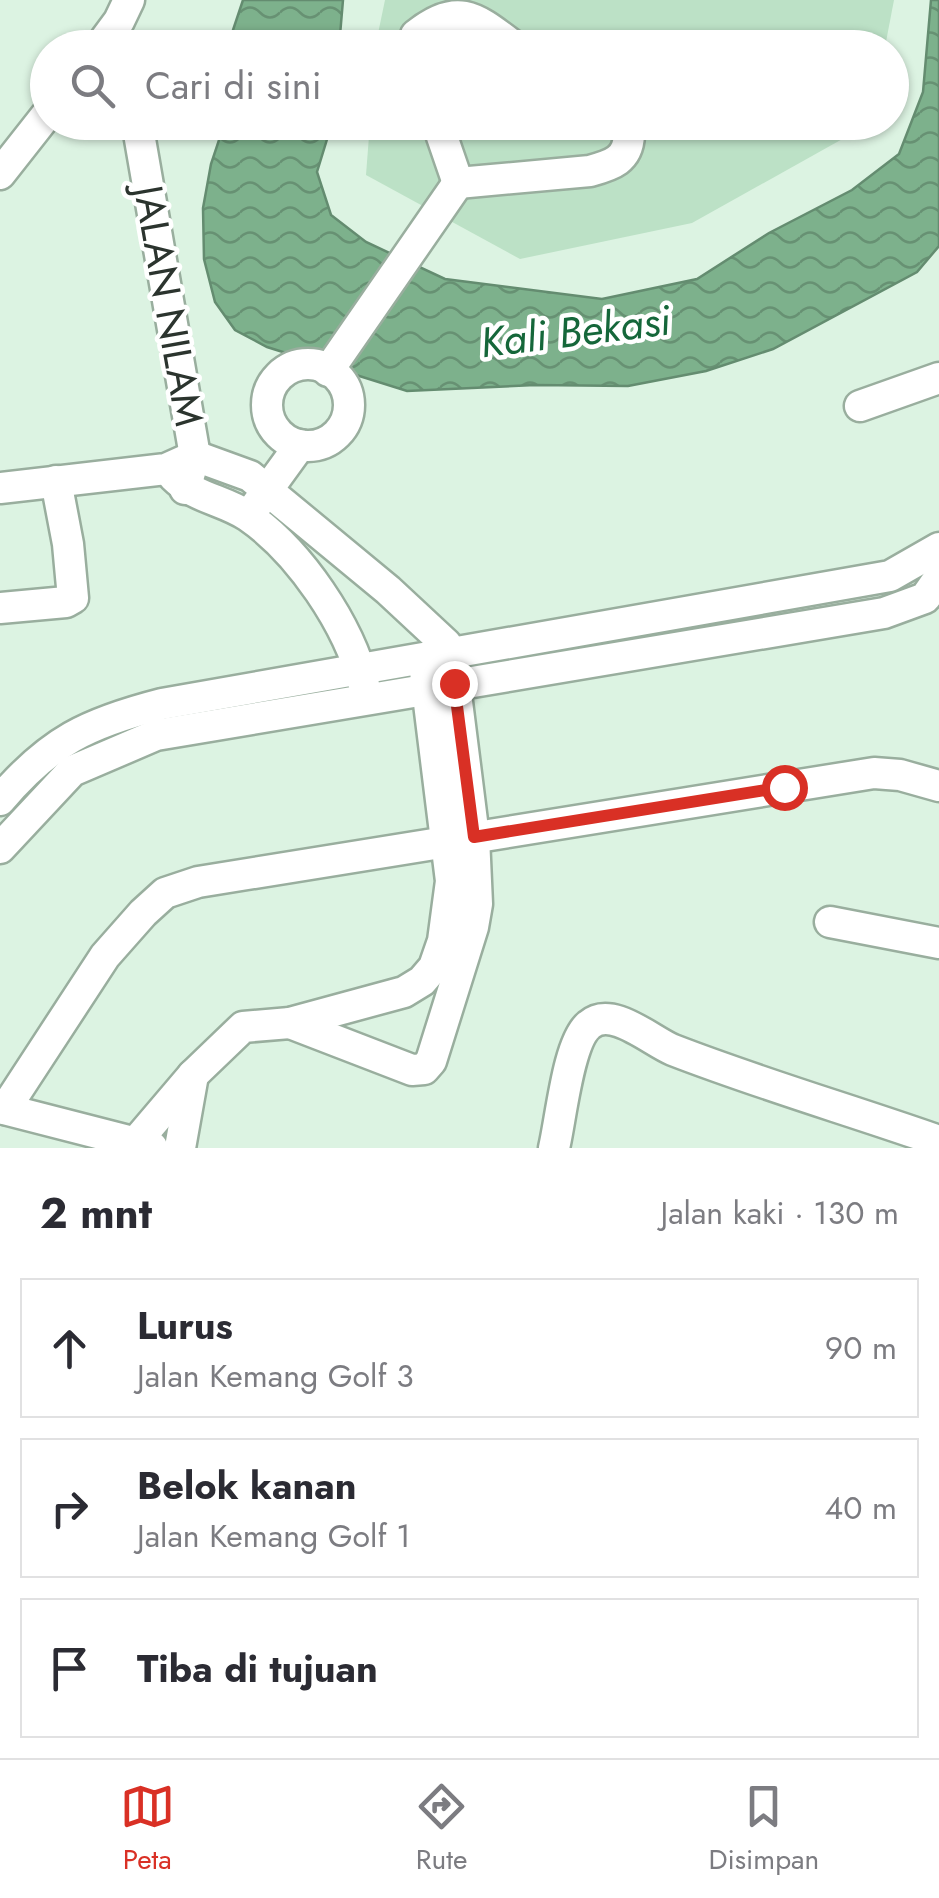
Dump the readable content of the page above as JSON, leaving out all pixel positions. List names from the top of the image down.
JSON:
{
  "streets": {
    "street": ["JALAN NILAM"]
  },
  "water": ["Kali Bekasi"],
  "page": {
    "search": "Cari di sini",
    "heading": ["2 mnt", "Jalan kaki · 130 m"],
    "list": [
      ["Lurus", "Jalan Kemang Golf 3", "90 m"],
      ["Belok kanan", "Jalan Kemang Golf 1", "40 m"],
      "Tiba di tujuan"
    ],
    "nav": ["Peta", "Rute", "Disimpan"]
  }
}
